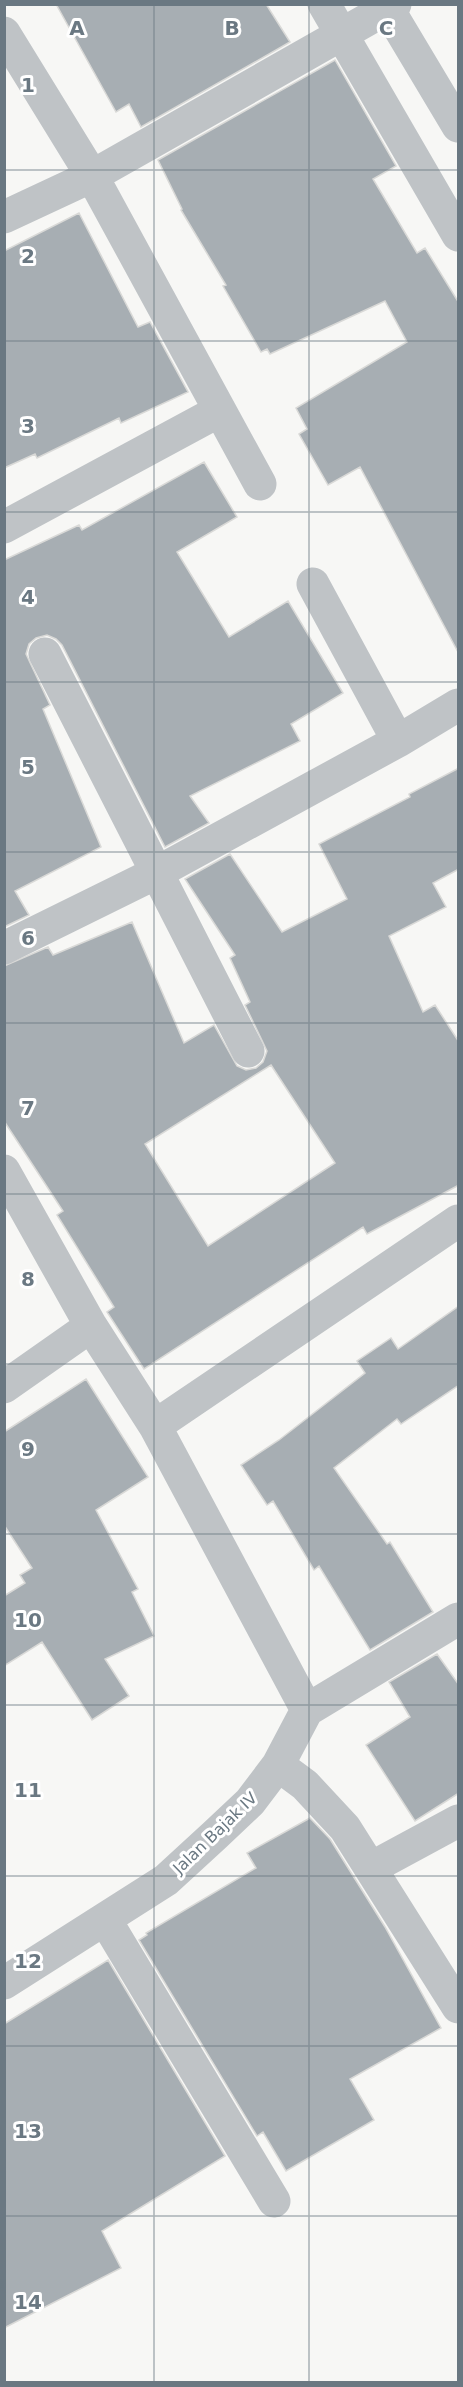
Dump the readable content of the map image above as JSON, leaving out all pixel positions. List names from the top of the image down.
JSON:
{
  "streets": {
    "street": ["Jalan Bajak IV"]
  },
  "grid": {
    "columns": ["A", "B", "C"],
    "rows": [
      "1",
      "2",
      "3",
      "4",
      "5",
      "6",
      "7",
      "8",
      "9",
      "10",
      "11",
      "12",
      "13",
      "14"
    ]
  }
}
